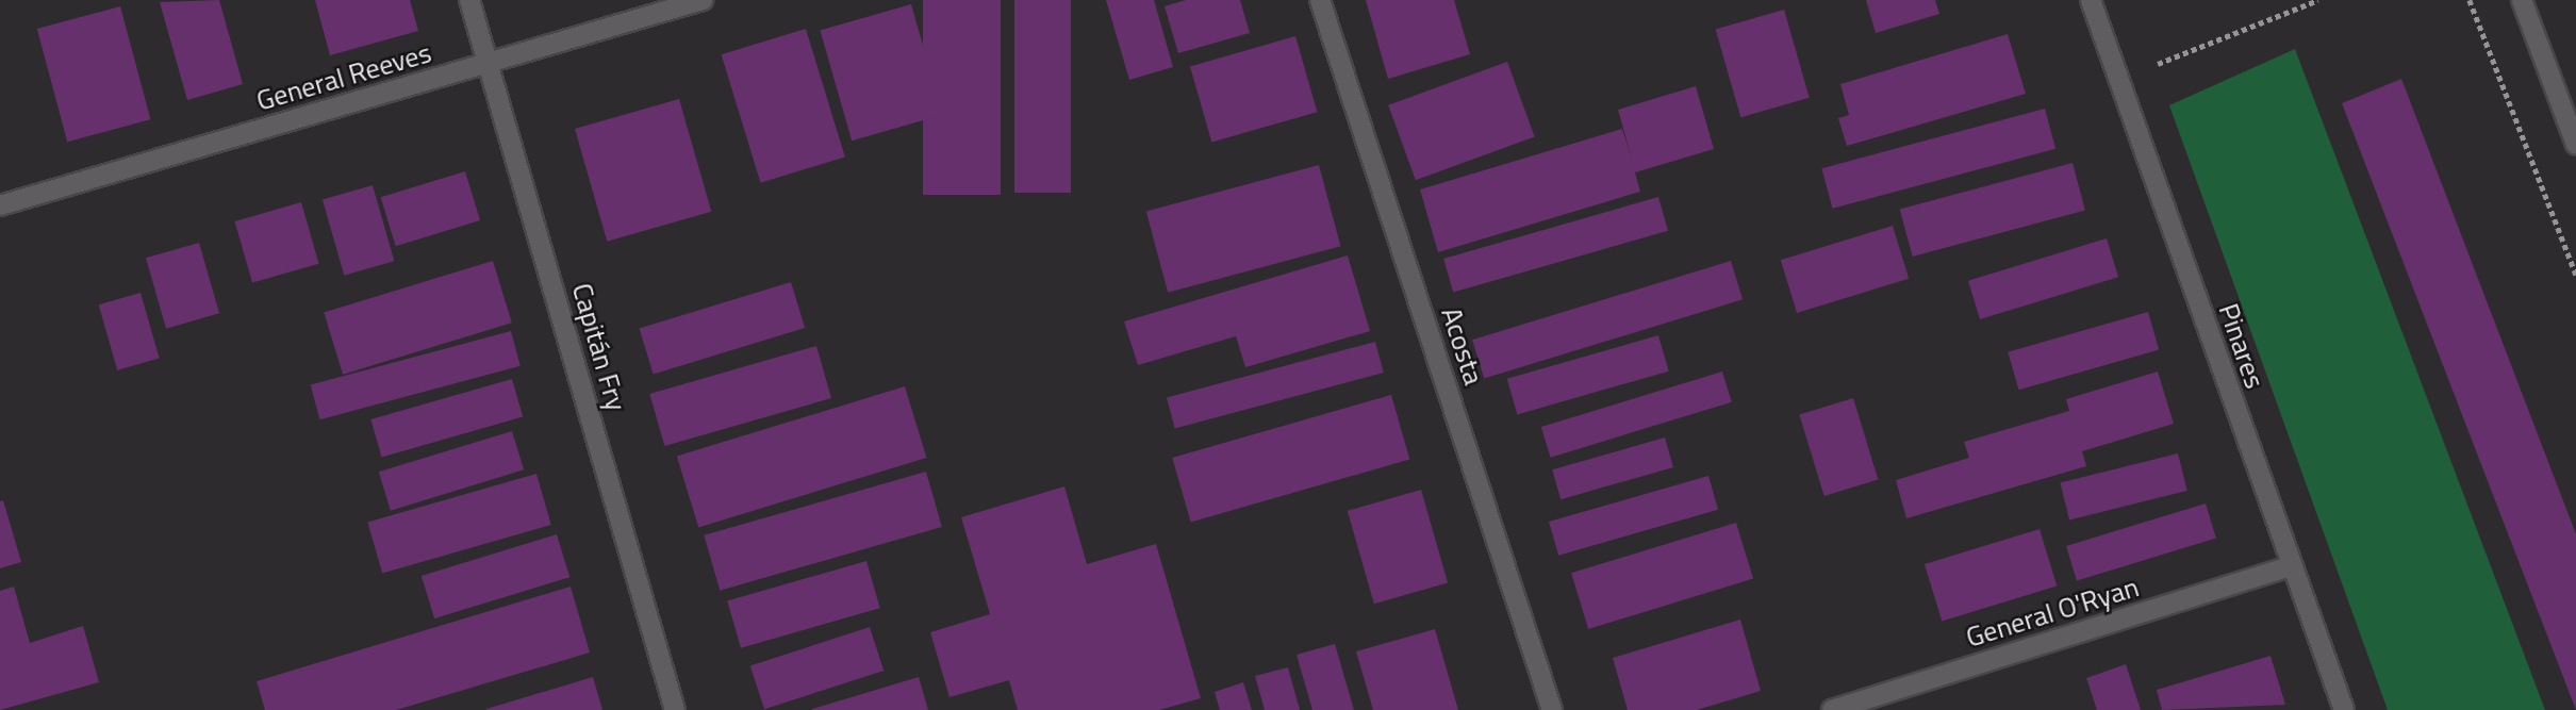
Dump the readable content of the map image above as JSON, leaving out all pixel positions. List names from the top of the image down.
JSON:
{
  "streets": {
    "street": [
      "General Reeves",
      "Acosta",
      "Pinares",
      "Capitán Fry",
      "General O'Ryan"
    ]
  },
  "crossings": [
    ["General Reeves", "Capitán Fry"],
    ["Pinares", "General O'Ryan"]
  ]
}
